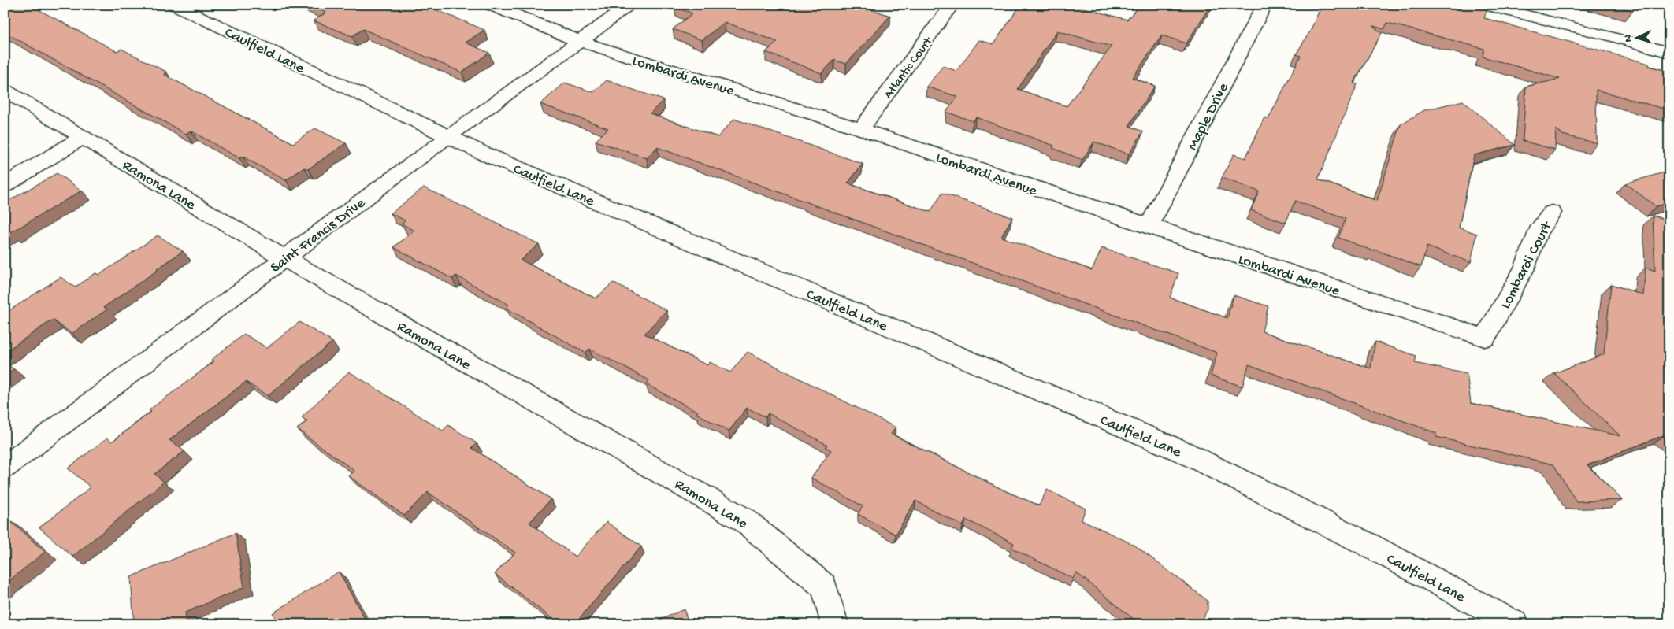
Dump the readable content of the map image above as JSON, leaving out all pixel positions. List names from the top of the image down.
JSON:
{
  "streets": {
    "street": [
      "Caulfield Lane",
      "Atlantic Court",
      "Lombardi Avenue",
      "Maple Drive",
      "Ramona Lane",
      "Saint Francis Drive",
      "Lombardi Court"
    ]
  },
  "crossings": [
    ["Caulfield Lane", "Saint Francis Drive"],
    ["Atlantic Court", "Lombardi Avenue"],
    ["Lombardi Avenue", "Maple Drive"],
    ["Lombardi Avenue", "Saint Francis Drive"],
    ["Lombardi Avenue", "Lombardi Court"],
    ["Ramona Lane", "Saint Francis Drive"]
  ],
  "north": "left"
}
